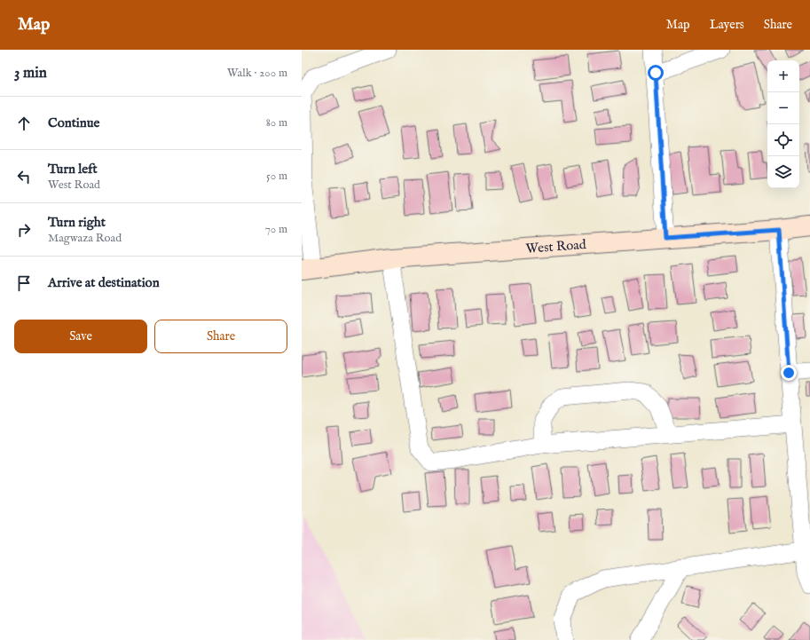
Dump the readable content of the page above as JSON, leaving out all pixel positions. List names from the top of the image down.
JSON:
{
  "streets": {
    "street": ["West Road"]
  },
  "page": {
    "header": "Map",
    "nav": ["Map", "Layers", "Share"],
    "heading": ["3 min", "Walk · 200 m"],
    "map_buttons": ["+", "−"],
    "list": [
      ["Continue", "80 m"],
      ["Turn left", "West Road", "50 m"],
      ["Turn right", "Magwaza Road", "70 m"],
      "Arrive at destination"
    ],
    "buttons": ["Save", "Share"]
  }
}
